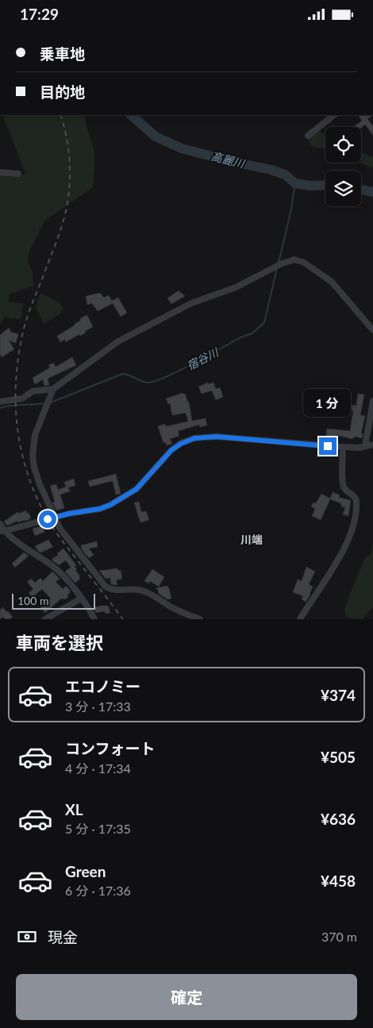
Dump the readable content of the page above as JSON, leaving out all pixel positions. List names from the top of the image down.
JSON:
{
  "districts": ["川端"],
  "water": ["高麗川", "宿谷川"],
  "scale_bar": "100 m",
  "page": {
    "status": "17:29",
    "banner": ["乗車地", "目的地"],
    "bubble": "1 分",
    "scale": "100 m",
    "heading": "車両を選択",
    "list": [
      {
        "name": "エコノミー",
        "note": "3 分 · 17:33",
        "value": "¥374"
      },
      {
        "name": "コンフォート",
        "note": "4 分 · 17:34",
        "value": "¥505"
      },
      {
        "name": "XL",
        "note": "5 分 · 17:35",
        "value": "¥636"
      },
      {
        "name": "Green",
        "note": "6 分 · 17:36",
        "value": "¥458"
      }
    ],
    "pay": ["現金", "370 m"],
    "buttons": "確定"
  }
}
